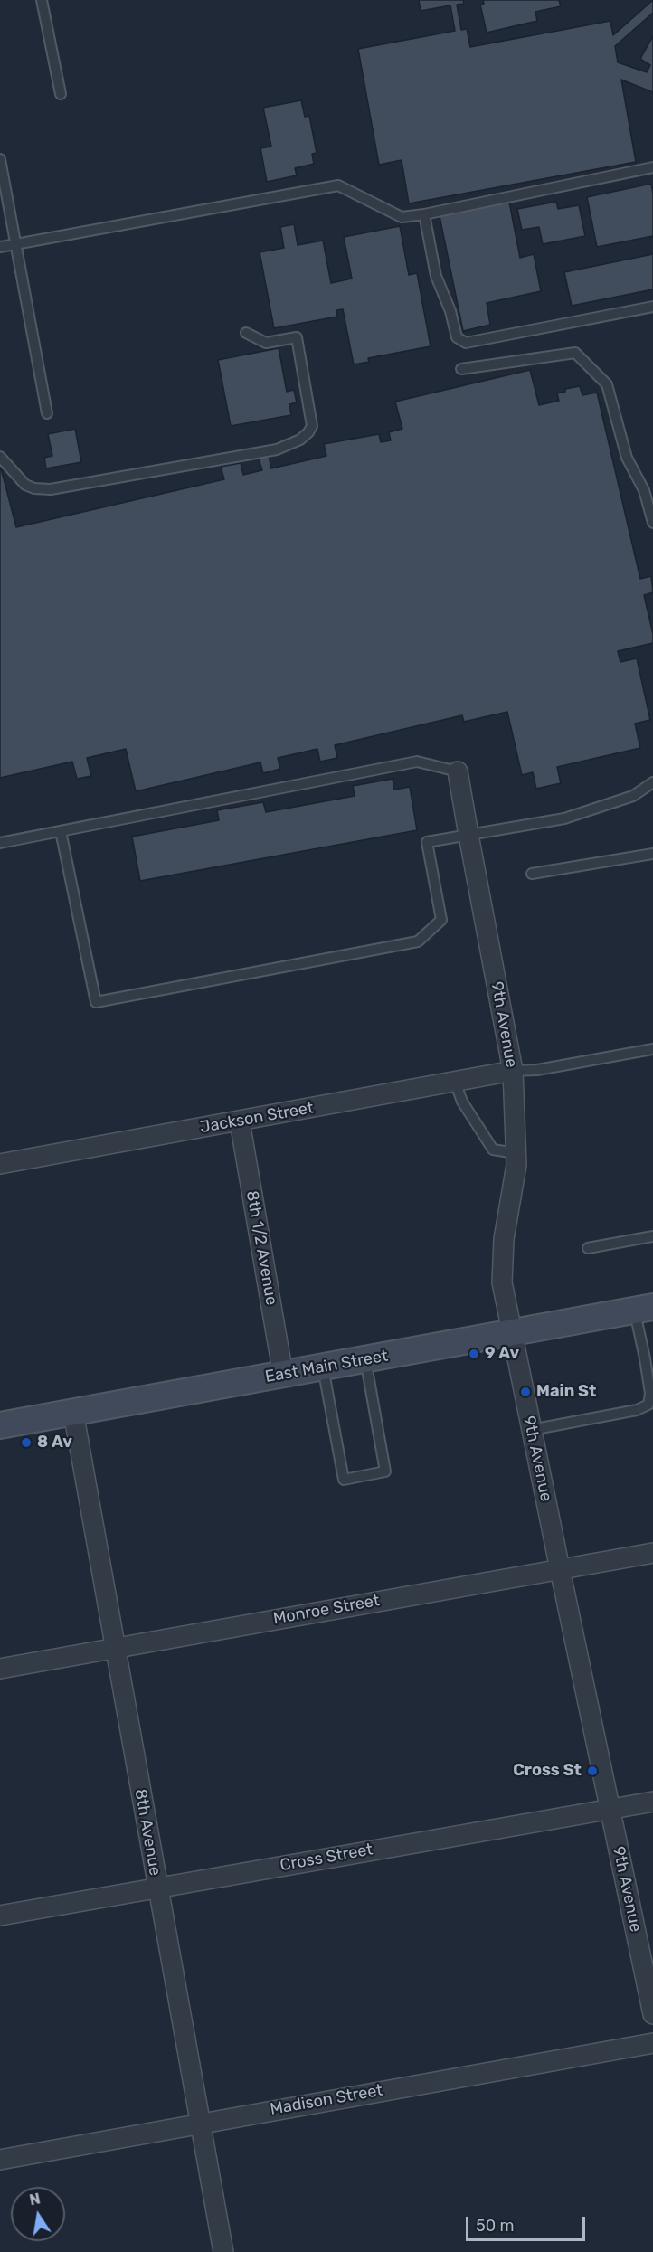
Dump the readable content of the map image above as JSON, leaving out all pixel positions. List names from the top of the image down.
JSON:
{
  "streets": {
    "main road": ["East Main Street"],
    "street": [
      "9th Avenue",
      "Jackson Street",
      "8th 1/2 Avenue",
      "Monroe Street",
      "8th Avenue",
      "Cross Street",
      "Madison Street"
    ]
  },
  "crossings": [
    ["9th Avenue", "Jackson Street"],
    ["9th Avenue", "East Main Street"],
    ["9th Avenue", "Monroe Street"],
    ["9th Avenue", "Cross Street"],
    ["Jackson Street", "8th 1/2 Avenue"],
    ["8th 1/2 Avenue", "East Main Street"],
    ["East Main Street", "8th Avenue"],
    ["Monroe Street", "8th Avenue"],
    ["8th Avenue", "Cross Street"],
    ["8th Avenue", "Madison Street"]
  ],
  "places": [
    "9 Av",
    "Main St",
    "8 Av",
    "Cross St"
  ],
  "scale_bar": "50 m",
  "north": "top"
}
